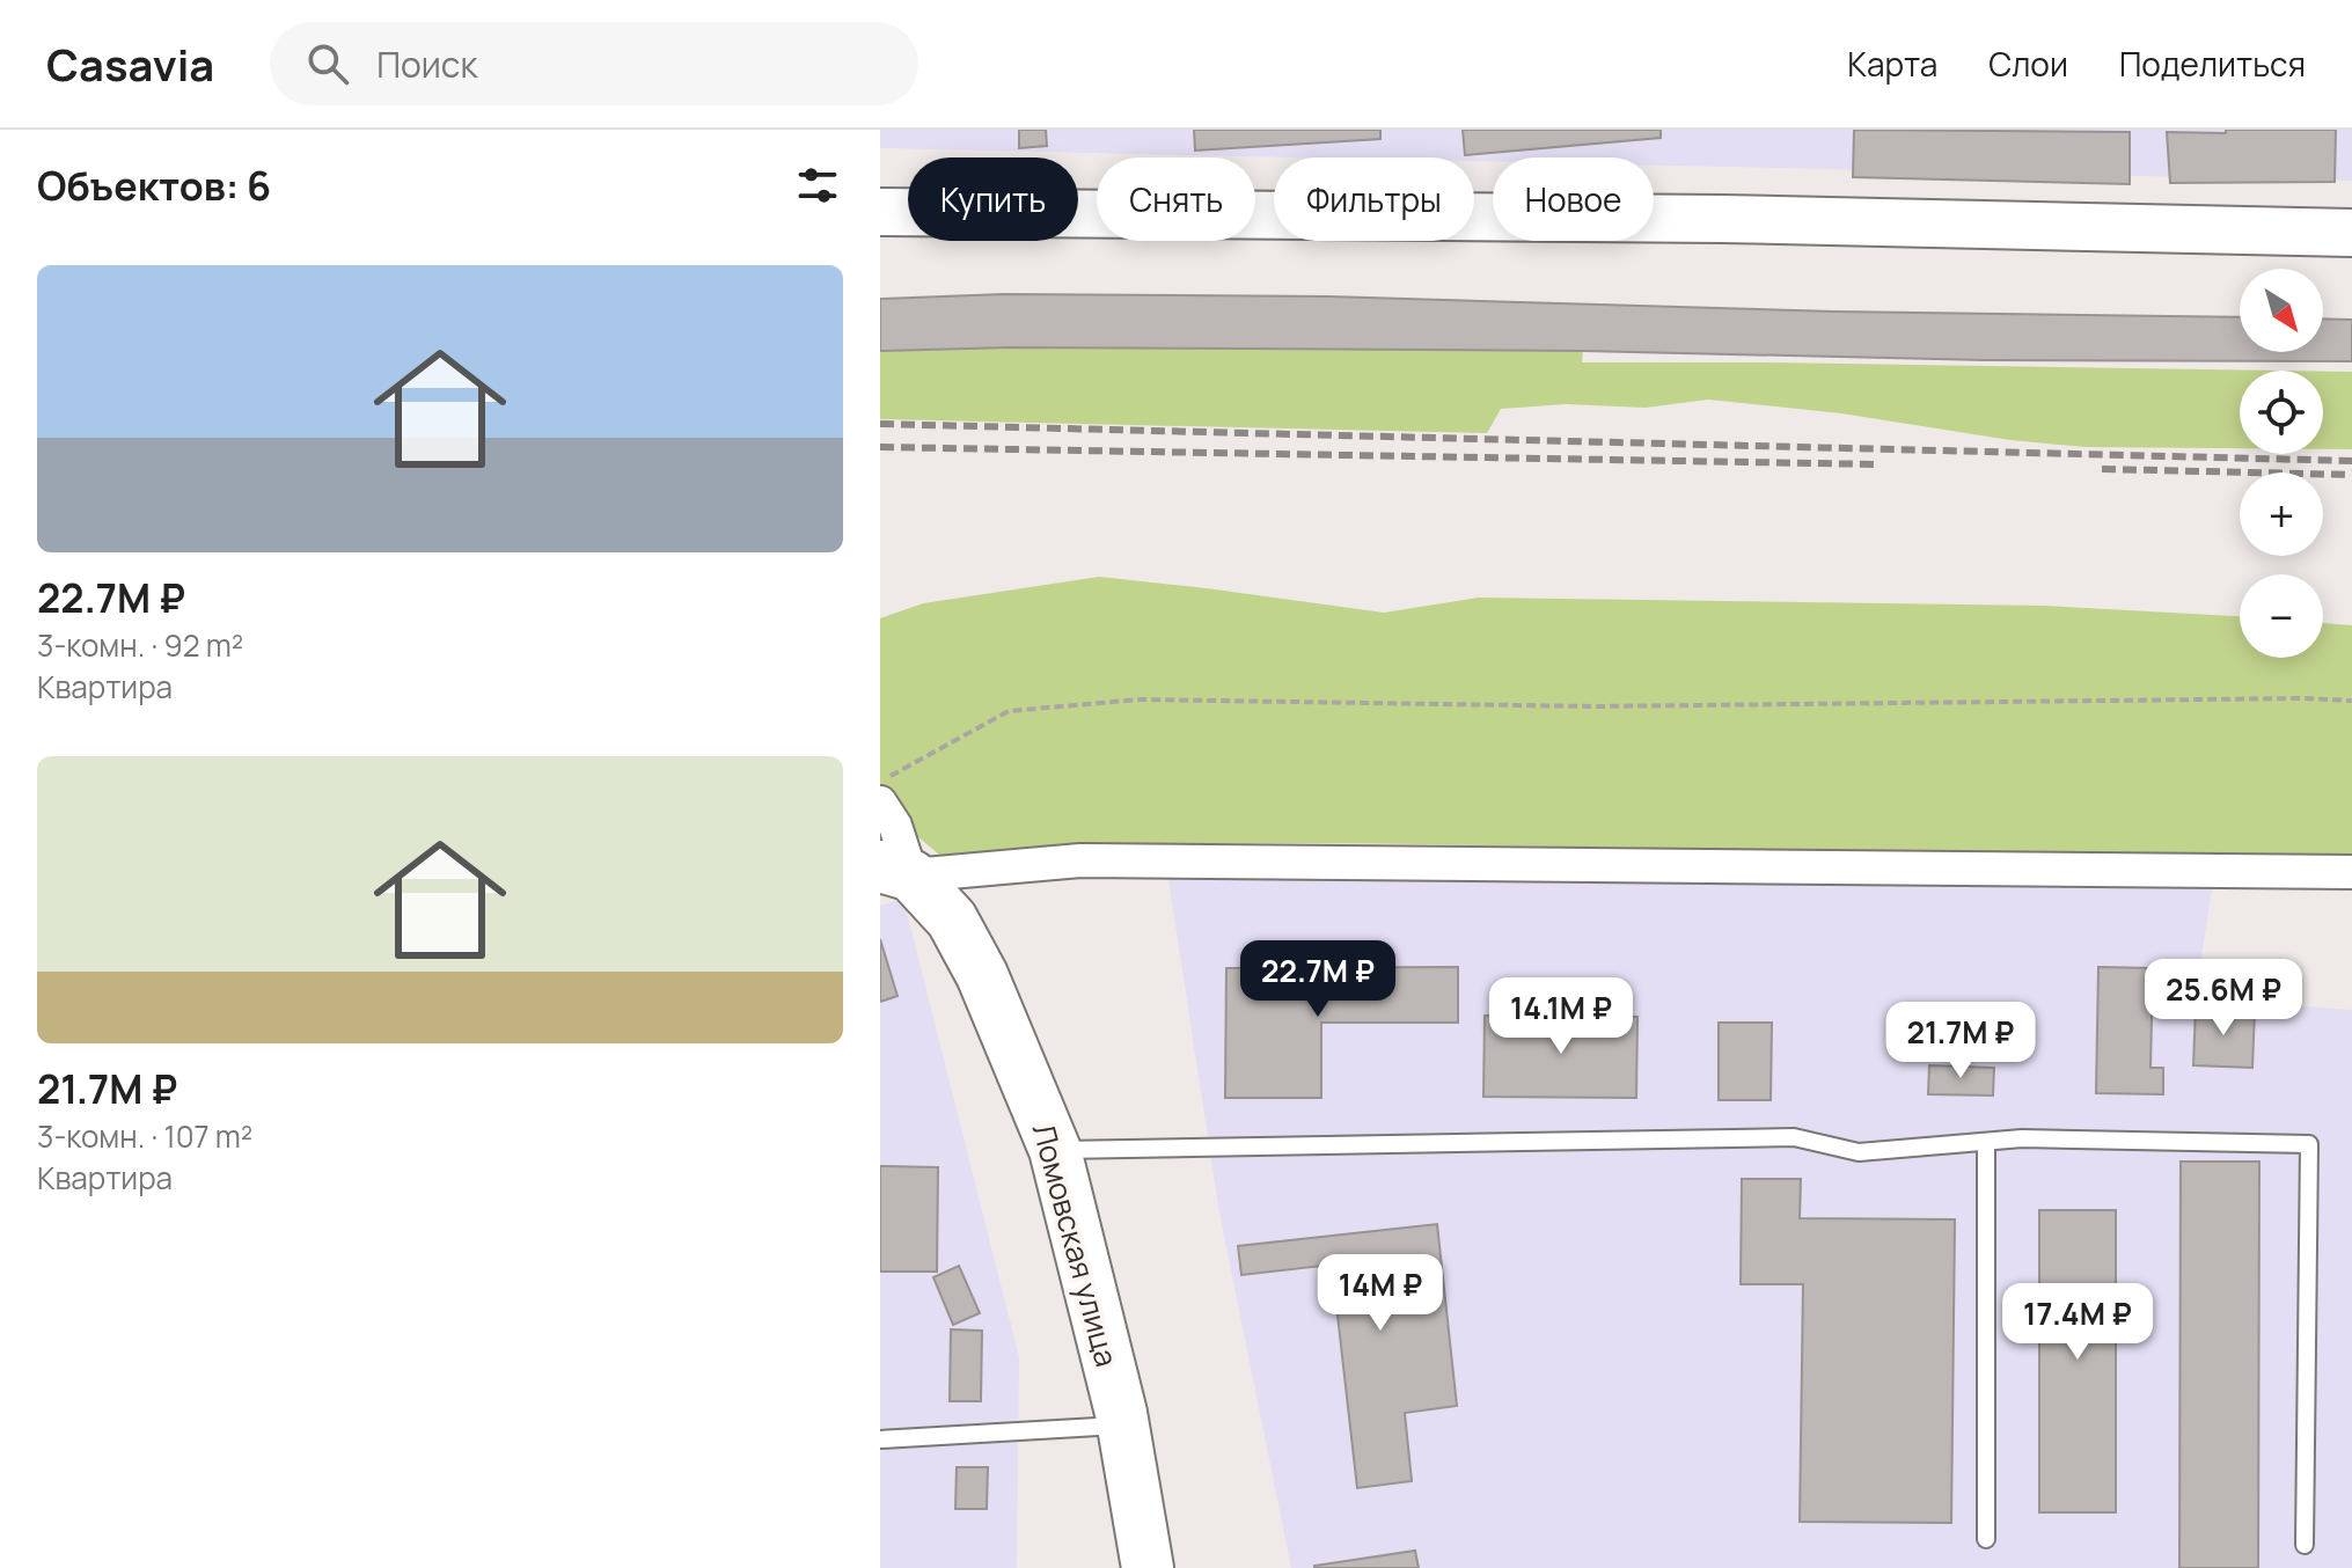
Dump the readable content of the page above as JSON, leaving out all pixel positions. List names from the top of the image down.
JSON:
{
  "streets": {
    "main road": ["Ломовская улица"]
  },
  "north": "bottom right",
  "page": {
    "header": "Casavia",
    "search": "Поиск",
    "nav": ["Карта", "Слои", "Поделиться"],
    "heading": "Объектов: 6",
    "chip": [
      "Купить",
      "Снять",
      "Фильтры",
      "Новое"
    ],
    "list": [
      {
        "name": "22.7M ₽",
        "note": "3-комн. · 92 m² · Квартира"
      },
      {
        "name": "21.7M ₽",
        "note": "3-комн. · 107 m² · Квартира"
      }
    ],
    "map_buttons": ["+", "−"],
    "price": [
      "22.7M ₽",
      "25.6M ₽",
      "14.1M ₽",
      "21.7M ₽",
      "14M ₽",
      "17.4M ₽"
    ]
  }
}
